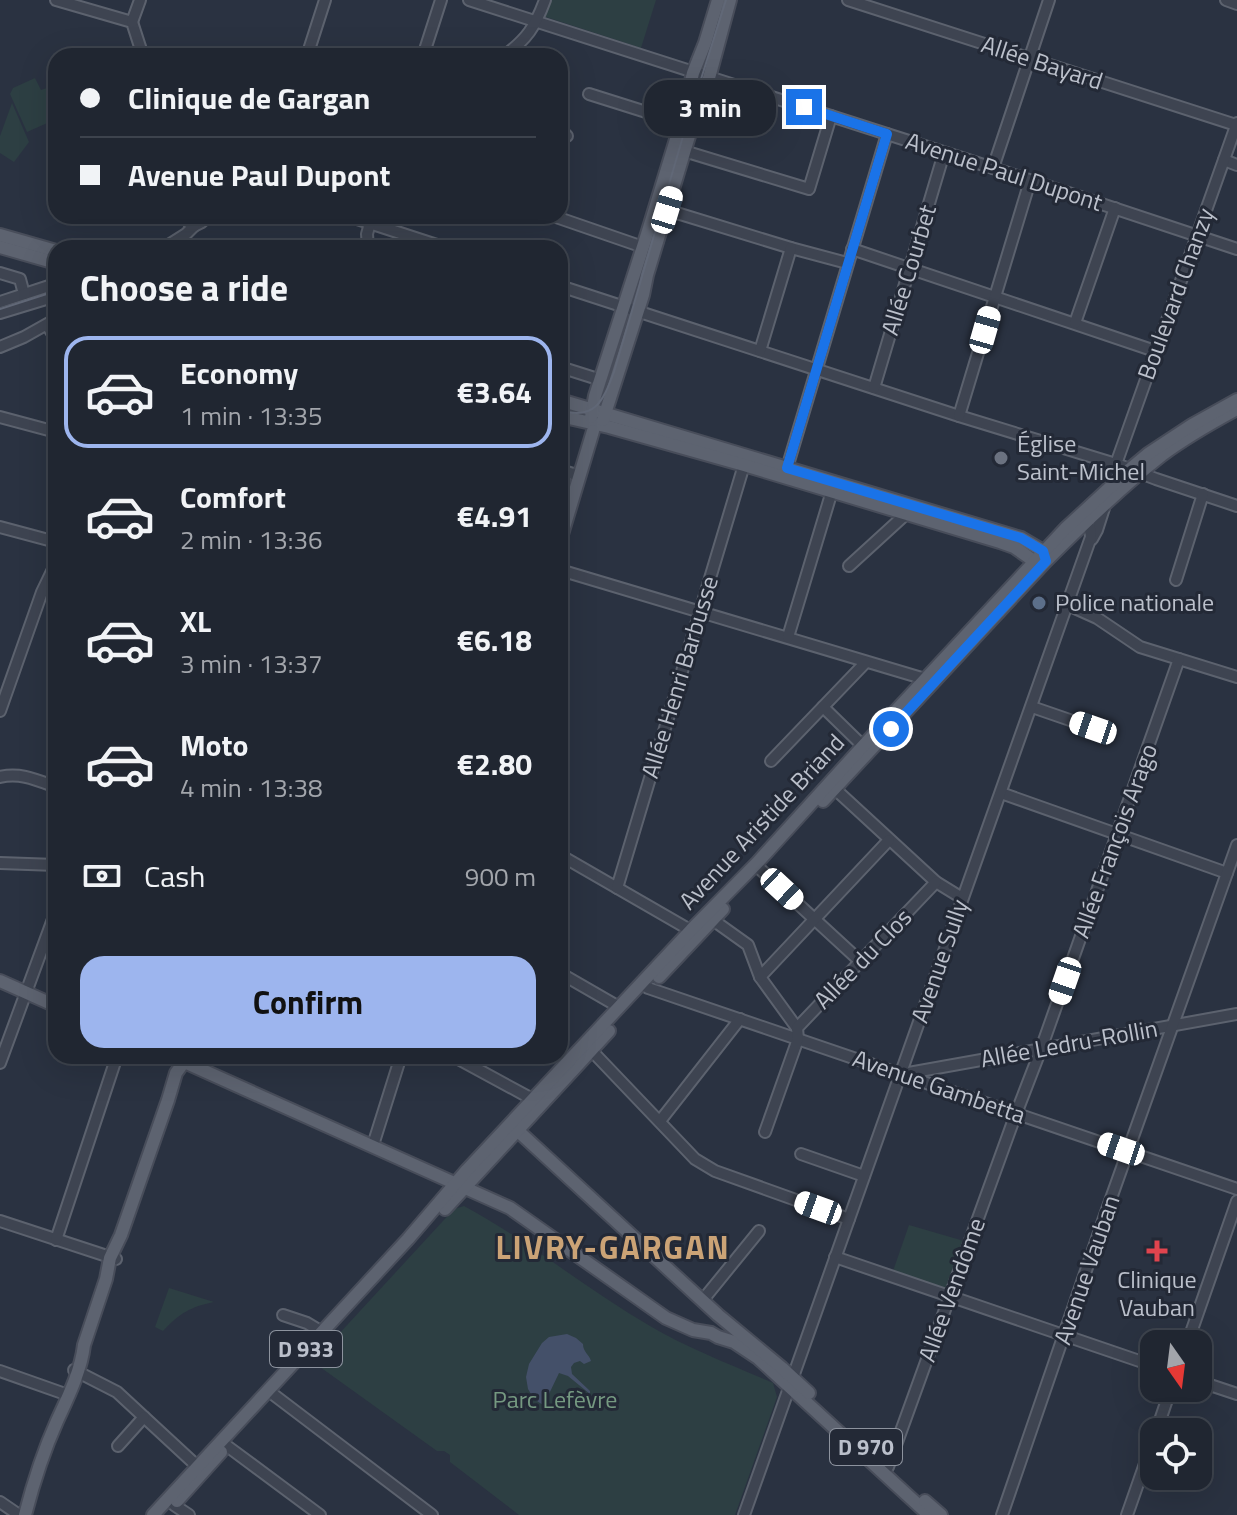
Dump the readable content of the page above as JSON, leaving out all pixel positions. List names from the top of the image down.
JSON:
{
  "streets": {
    "main road": ["Avenue Aristide Briand", "D 933", "D 970"],
    "street": [
      "Allée Bayard",
      "Avenue Paul Dupont",
      "Allée Courbet",
      "Boulevard Chanzy",
      "Allée Henri Barbusse",
      "Allée François Arago",
      "Allée du Clos",
      "Avenue Sully",
      "Allée Ledru-Rollin",
      "Avenue Gambetta",
      "Avenue Vauban",
      "Allée Vendôme"
    ]
  },
  "crossings": [
    ["Allée Bayard", "Boulevard Chanzy"],
    ["Avenue Paul Dupont", "Allée Courbet"],
    ["Avenue Paul Dupont", "Boulevard Chanzy"],
    ["Avenue Aristide Briand", "Avenue Sully"],
    ["Avenue Aristide Briand", "Avenue Gambetta"],
    ["Avenue Aristide Briand", "D 933"],
    ["Avenue Aristide Briand", "D 970"],
    ["Allée François Arago", "Allée Ledru-Rollin"],
    ["Allée François Arago", "Avenue Gambetta"],
    ["Allée François Arago", "Allée Vendôme"],
    ["Allée du Clos", "Avenue Gambetta"],
    ["Avenue Sully", "Allée Ledru-Rollin"],
    ["Avenue Sully", "Avenue Gambetta"],
    ["Avenue Sully", "D 970"],
    ["Allée Ledru-Rollin", "Avenue Gambetta"],
    ["Allée Ledru-Rollin", "Avenue Vauban"],
    ["Avenue Gambetta", "Avenue Vauban"],
    ["Avenue Gambetta", "Allée Vendôme"],
    ["Allée Vendôme", "D 970"],
    ["D 933", "D 970"]
  ],
  "districts": ["LIVRY-GARGAN"],
  "parks": ["Parc Lefèvre"],
  "places": {
    "other": ["Église Saint-Michel", "Police nationale"],
    "health": ["Clinique Vauban"]
  },
  "north": "bottom",
  "page": {
    "banner": ["Clinique de Gargan", "Avenue Paul Dupont"],
    "bubble": "3 min",
    "heading": "Choose a ride",
    "list": [
      {
        "name": "Economy",
        "note": "1 min · 13:35",
        "value": "€3.64"
      },
      {
        "name": "Comfort",
        "note": "2 min · 13:36",
        "value": "€4.91"
      },
      {
        "name": "XL",
        "note": "3 min · 13:37",
        "value": "€6.18"
      },
      {
        "name": "Moto",
        "note": "4 min · 13:38",
        "value": "€2.80"
      }
    ],
    "pay": ["Cash", "900 m"],
    "buttons": "Confirm"
  }
}
